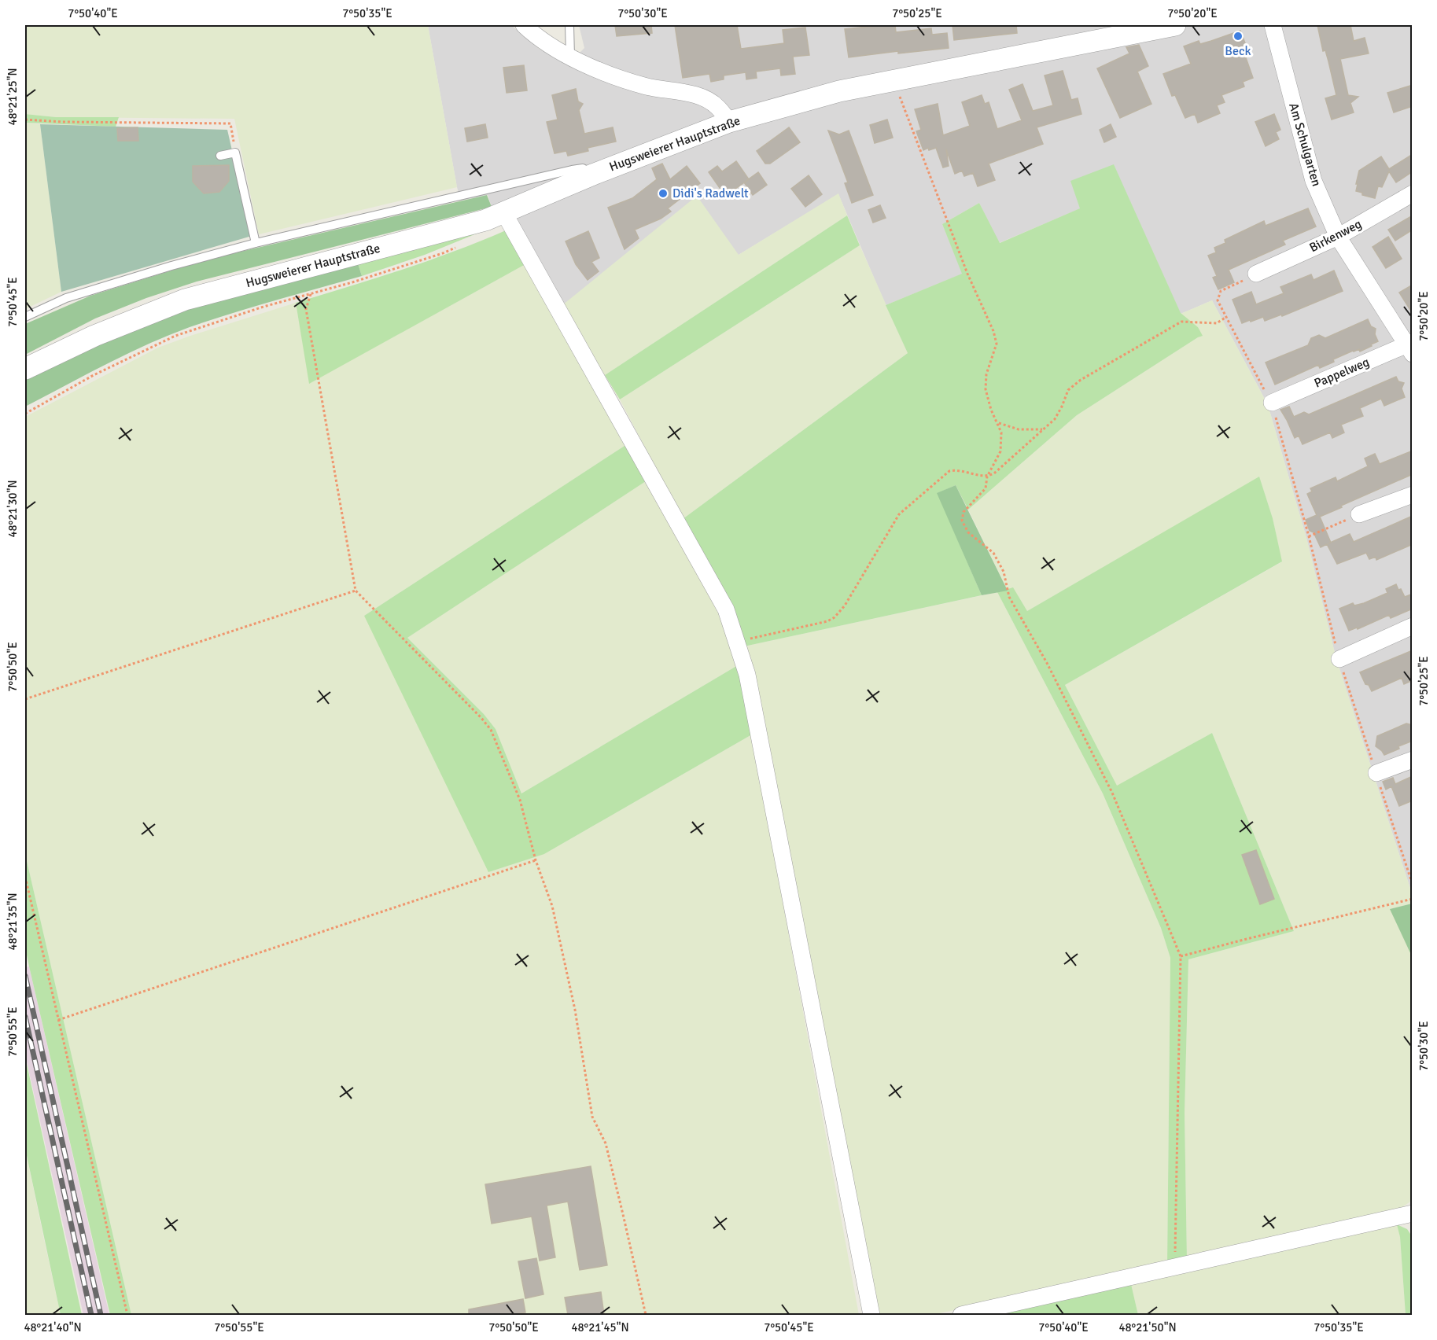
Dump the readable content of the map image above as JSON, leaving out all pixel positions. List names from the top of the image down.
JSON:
{
  "streets": {
    "street": [
      "Hugsweierer Hauptstraße",
      "Am Schulgarten",
      "Birkenweg",
      "Pappelweg"
    ]
  },
  "crossings": [
    ["Am Schulgarten", "Birkenweg"],
    ["Am Schulgarten", "Pappelweg"]
  ],
  "places": ["Beck", "Didi's Radwelt"],
  "coordinates": [
    "7°50'40\"E",
    "7°50'35\"E",
    "7°50'30\"E",
    "7°50'25\"E",
    "7°50'20\"E",
    "48°21'25\"N",
    "7°50'45\"E",
    "48°21'30\"N",
    "7°50'50\"E",
    "48°21'35\"N",
    "7°50'55\"E",
    "48°21'40\"N",
    "48°21'45\"N",
    "48°21'50\"N"
  ]
}
